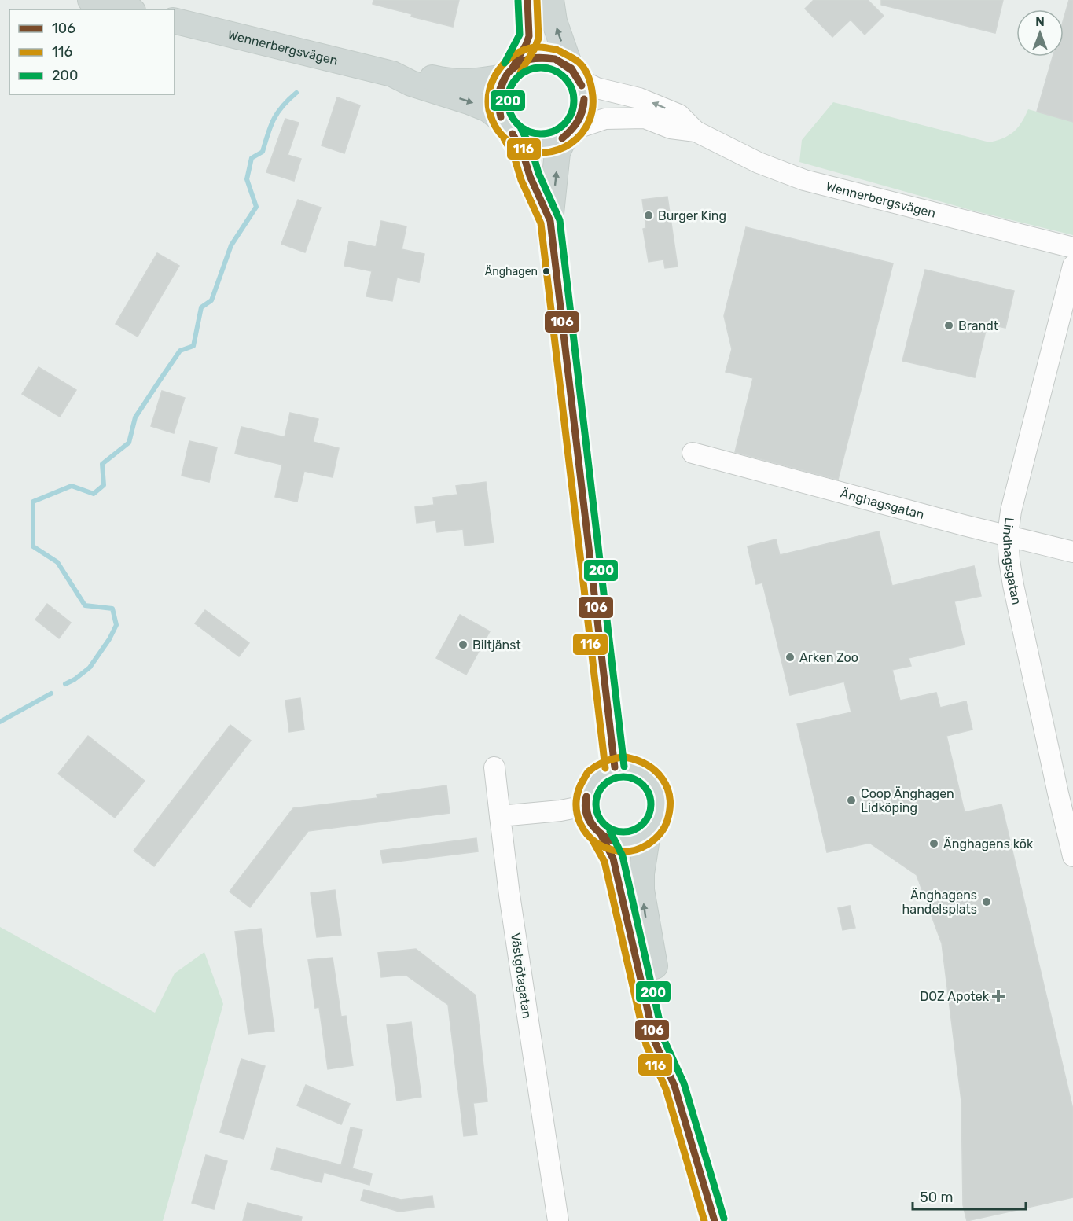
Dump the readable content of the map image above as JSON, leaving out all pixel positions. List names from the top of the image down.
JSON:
{
  "streets": {
    "main road": ["Wennerbergsvägen"],
    "street": ["Änghagsgatan", "Lindhagsgatan", "Västgötagatan"]
  },
  "crossings": [
    ["Änghagsgatan", "Lindhagsgatan"]
  ],
  "places": {
    "other": [
      "Burger King",
      "Änghagen",
      "Brandt",
      "Biltjänst",
      "Arken Zoo",
      "Coop Änghagen Lidköping",
      "Änghagens kök",
      "Änghagens handelsplats"
    ],
    "health": ["DOZ Apotek"]
  },
  "lines": ["transit line 106", "transit line 116", "transit line 200"],
  "legend": ["106", "116", "200"],
  "scale_bar": "50 m",
  "north": "top"
}
